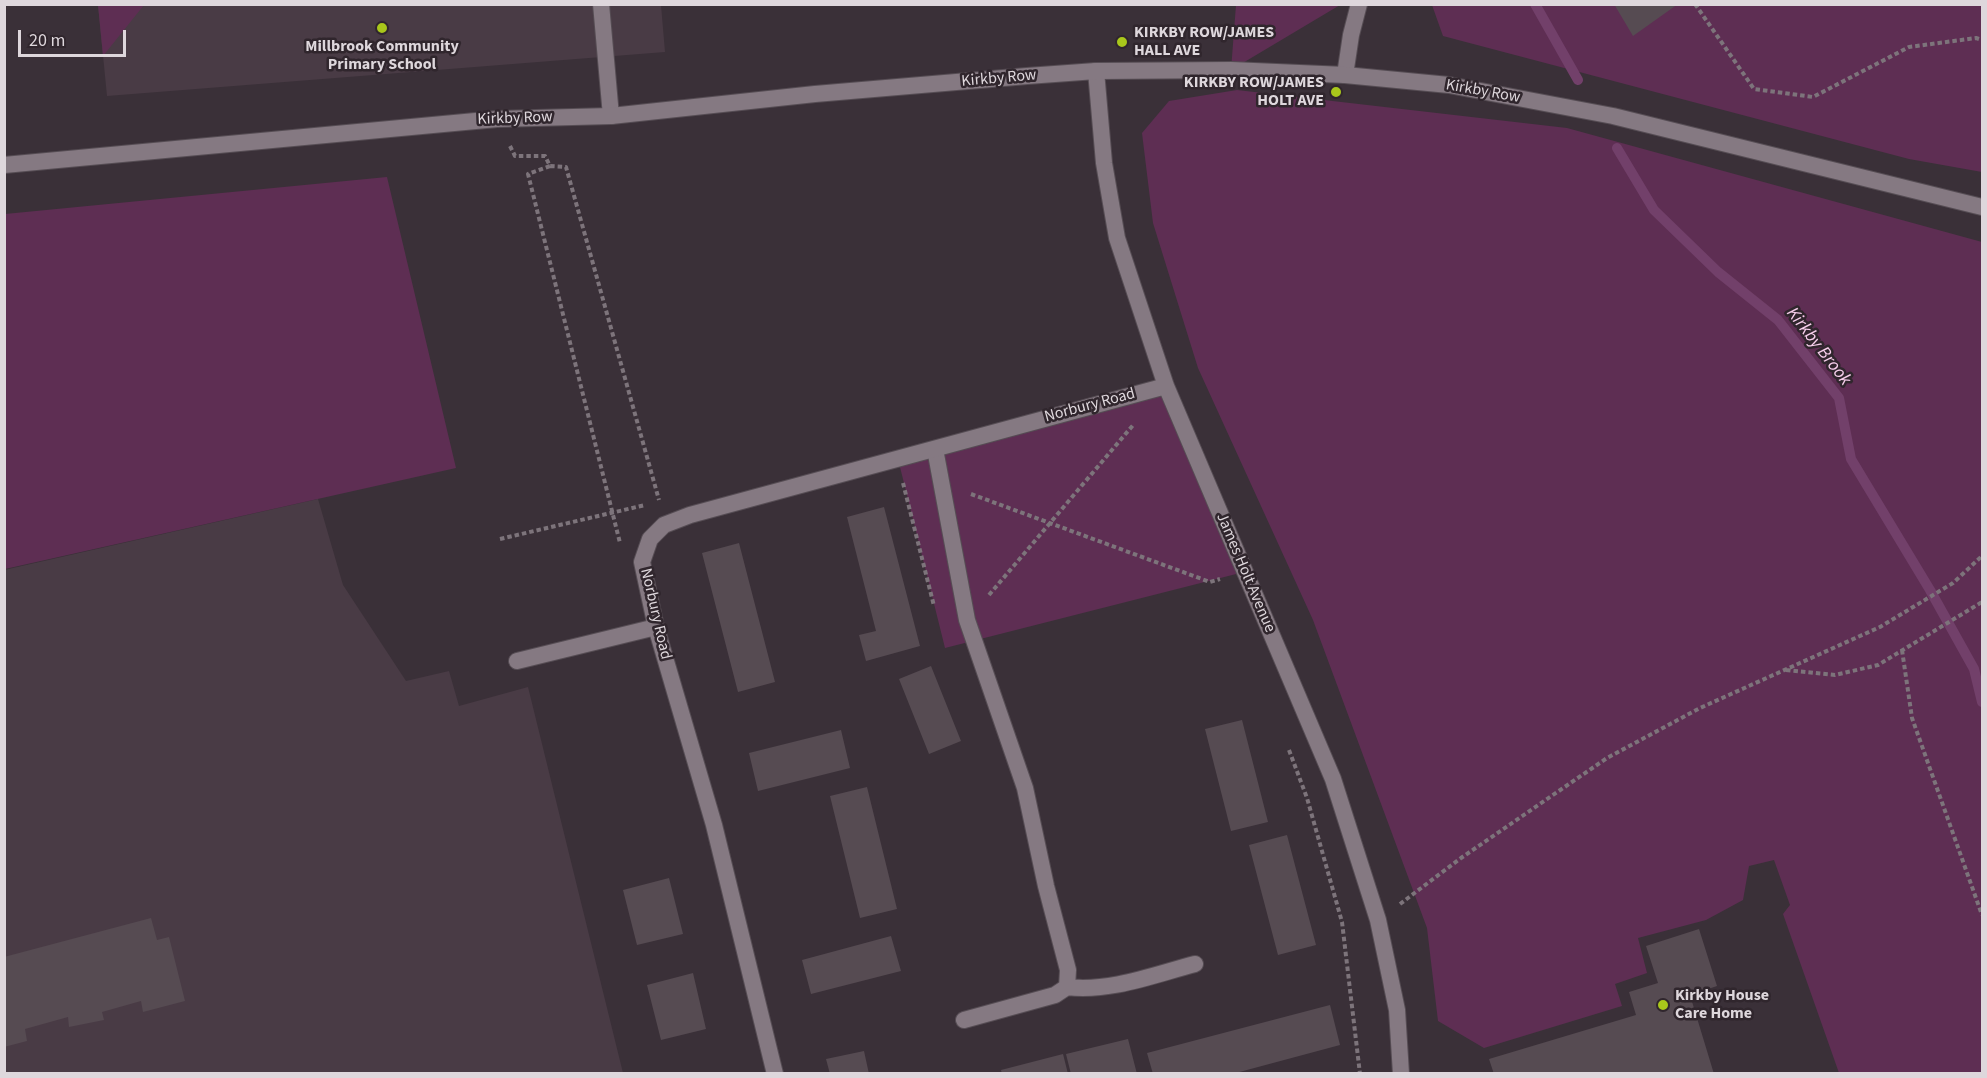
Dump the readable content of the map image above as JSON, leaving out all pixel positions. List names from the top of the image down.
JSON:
{
  "streets": {
    "street": ["Kirkby Row", "Norbury Road", "James Holt Avenue"]
  },
  "crossings": [
    ["Kirkby Row", "James Holt Avenue"],
    ["Norbury Road", "James Holt Avenue"]
  ],
  "water": ["Kirkby Brook"],
  "places": [
    "Millbrook Community Primary School",
    "KIRKBY ROW/JAMES HALL AVE",
    "KIRKBY ROW/JAMES HOLT AVE",
    "Kirkby House Care Home"
  ],
  "scale_bar": "20 m"
}
